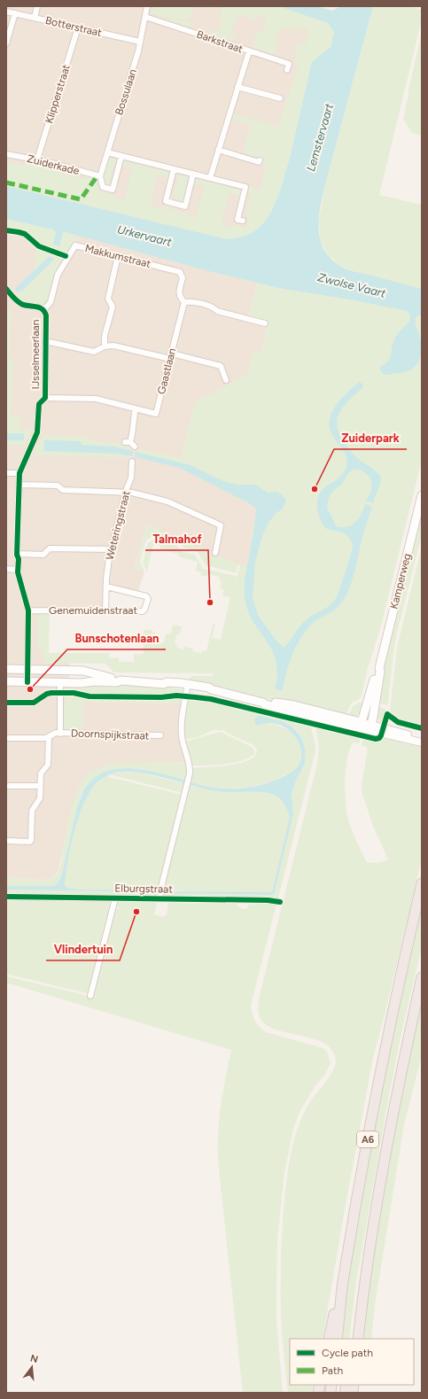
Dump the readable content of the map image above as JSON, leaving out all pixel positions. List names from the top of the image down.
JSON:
{
  "streets": {
    "highway": ["A6"],
    "main road": ["Kamperweg"],
    "street": [
      "Botterstraat",
      "Barkstraat",
      "Bossulaan",
      "Klipperstraat",
      "Zuiderkade",
      "Makkumstraat",
      "IJsselmeerlaan",
      "Gaastlaan",
      "Weteringstraat",
      "Genemuidenstraat",
      "Doornspijkstraat",
      "Elburgstraat"
    ]
  },
  "crossings": [
    ["Botterstraat", "Bossulaan"],
    ["Botterstraat", "Klipperstraat"],
    ["Barkstraat", "Bossulaan"],
    ["Bossulaan", "Zuiderkade"],
    ["Klipperstraat", "Zuiderkade"],
    ["Makkumstraat", "IJsselmeerlaan"],
    ["Makkumstraat", "Gaastlaan"],
    ["IJsselmeerlaan", "Gaastlaan"],
    ["IJsselmeerlaan", "Genemuidenstraat"],
    ["Weteringstraat", "Genemuidenstraat"]
  ],
  "water": ["Lemstervaart", "Urkervaart", "Zwolse Vaart"],
  "places": [
    "Zuiderpark",
    "Talmahof",
    "Bunschotenlaan",
    "Vlindertuin"
  ],
  "legend": ["Cycle path", "Path"],
  "north": "top"
}
